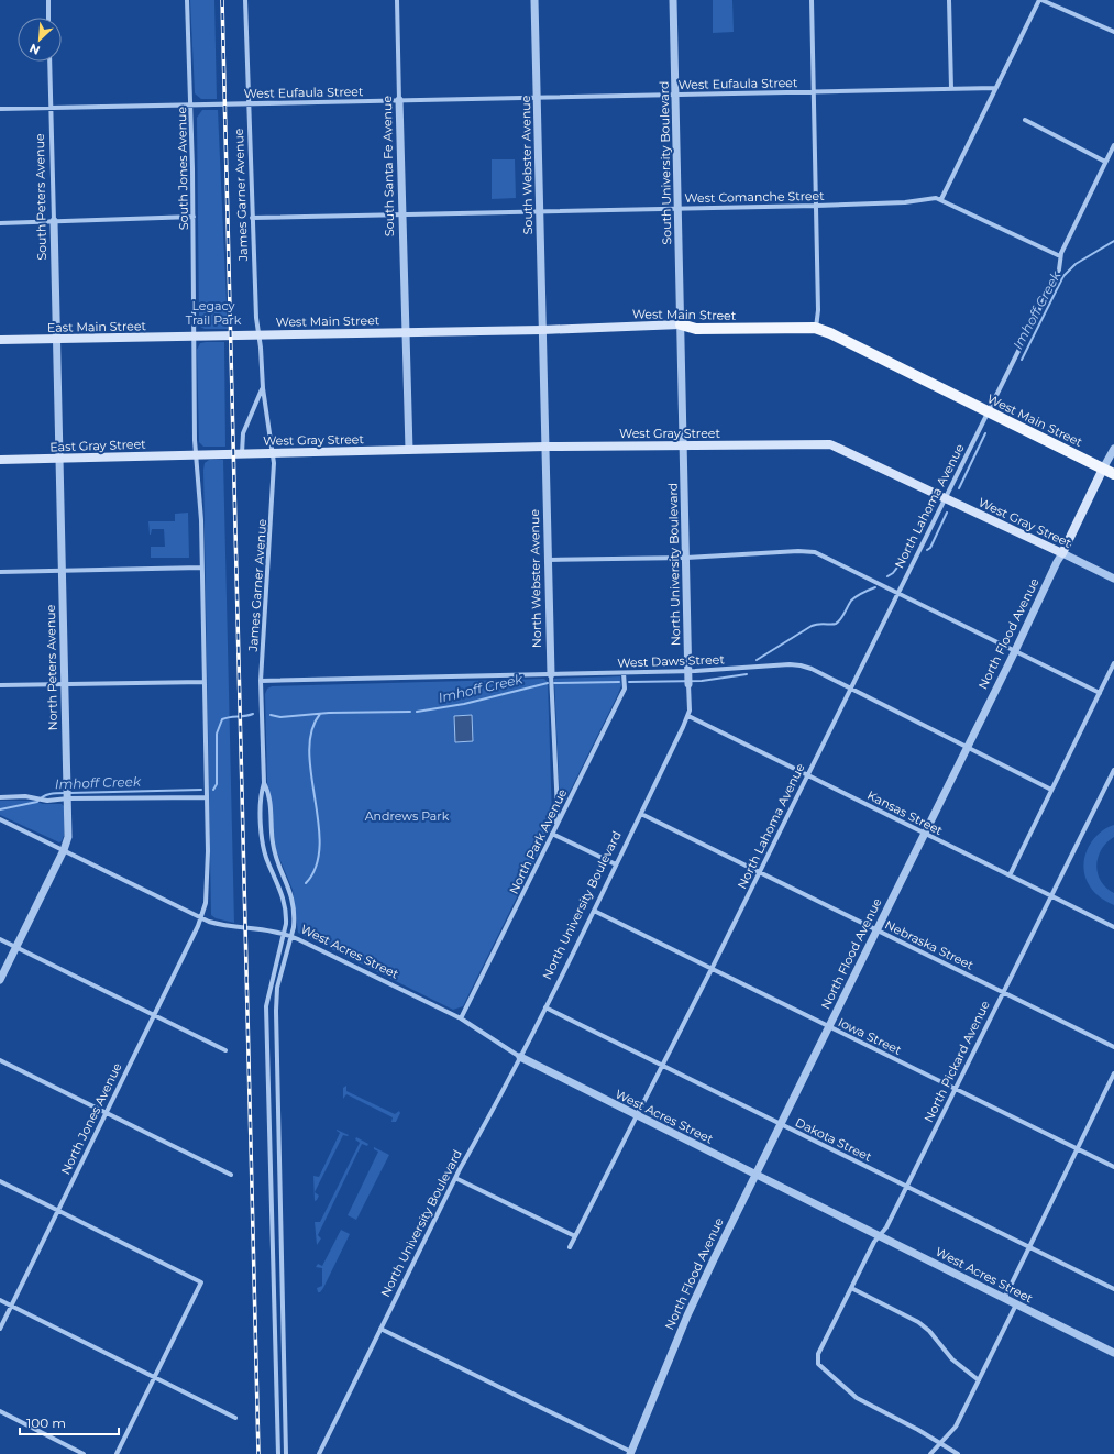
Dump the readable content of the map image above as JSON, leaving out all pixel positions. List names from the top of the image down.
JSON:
{
  "streets": {
    "main road": [
      "West Main Street",
      "East Main Street",
      "West Gray Street",
      "East Gray Street",
      "North Flood Avenue"
    ],
    "street": [
      "West Eufaula Street",
      "South University Boulevard",
      "South Webster Avenue",
      "South Santa Fe Avenue",
      "South Jones Avenue",
      "James Garner Avenue",
      "South Peters Avenue",
      "West Comanche Street",
      "North Lahoma Avenue",
      "North University Boulevard",
      "North Webster Avenue",
      "West Daws Street",
      "North Peters Avenue",
      "Kansas Street",
      "North Park Avenue",
      "Nebraska Street",
      "West Acres Street",
      "Iowa Street",
      "North Pickard Avenue",
      "North Jones Avenue",
      "Dakota Street"
    ]
  },
  "crossings": [
    ["West Eufaula Street", "South University Boulevard"],
    ["West Eufaula Street", "South Webster Avenue"],
    ["West Eufaula Street", "South Santa Fe Avenue"],
    ["West Eufaula Street", "South Jones Avenue"],
    ["West Eufaula Street", "James Garner Avenue"],
    ["West Eufaula Street", "South Peters Avenue"],
    ["South University Boulevard", "West Comanche Street"],
    ["South University Boulevard", "West Main Street"],
    ["South University Boulevard", "North University Boulevard"],
    ["South Webster Avenue", "West Comanche Street"],
    ["South Webster Avenue", "West Main Street"],
    ["South Webster Avenue", "North Webster Avenue"],
    ["South Santa Fe Avenue", "West Comanche Street"],
    ["South Santa Fe Avenue", "West Main Street"],
    ["South Santa Fe Avenue", "West Gray Street"],
    ["South Jones Avenue", "West Main Street"],
    ["South Jones Avenue", "East Main Street"],
    ["South Jones Avenue", "West Gray Street"],
    ["South Jones Avenue", "East Gray Street"],
    ["South Jones Avenue", "North Jones Avenue"],
    ["James Garner Avenue", "West Comanche Street"],
    ["James Garner Avenue", "West Main Street"],
    ["James Garner Avenue", "West Gray Street"],
    ["James Garner Avenue", "West Daws Street"],
    ["James Garner Avenue", "West Acres Street"],
    ["South Peters Avenue", "East Main Street"],
    ["South Peters Avenue", "North Peters Avenue"],
    ["West Comanche Street", "North Lahoma Avenue"],
    ["West Main Street", "East Main Street"],
    ["West Main Street", "North Lahoma Avenue"],
    ["West Main Street", "North University Boulevard"],
    ["West Main Street", "North Webster Avenue"],
    ["West Main Street", "North Flood Avenue"],
    ["East Main Street", "North Peters Avenue"],
    ["West Gray Street", "East Gray Street"],
    ["West Gray Street", "North Lahoma Avenue"],
    ["West Gray Street", "North University Boulevard"],
    ["West Gray Street", "North Webster Avenue"],
    ["West Gray Street", "North Flood Avenue"],
    ["East Gray Street", "North Peters Avenue"],
    ["North Lahoma Avenue", "West Daws Street"],
    ["North Lahoma Avenue", "Kansas Street"],
    ["North Lahoma Avenue", "Nebraska Street"],
    ["North Lahoma Avenue", "West Acres Street"],
    ["North Lahoma Avenue", "Iowa Street"],
    ["North Lahoma Avenue", "Dakota Street"],
    ["North University Boulevard", "West Daws Street"],
    ["North University Boulevard", "Kansas Street"],
    ["North University Boulevard", "Nebraska Street"],
    ["North University Boulevard", "West Acres Street"],
    ["North University Boulevard", "Iowa Street"],
    ["North University Boulevard", "Dakota Street"],
    ["North Webster Avenue", "West Daws Street"],
    ["North Webster Avenue", "North Park Avenue"],
    ["North Flood Avenue", "West Daws Street"],
    ["North Flood Avenue", "Kansas Street"],
    ["North Flood Avenue", "Nebraska Street"],
    ["North Flood Avenue", "West Acres Street"],
    ["North Flood Avenue", "Iowa Street"],
    ["North Flood Avenue", "Dakota Street"],
    ["West Daws Street", "North Park Avenue"],
    ["North Peters Avenue", "West Acres Street"],
    ["Kansas Street", "North Pickard Avenue"],
    ["North Park Avenue", "West Acres Street"],
    ["Nebraska Street", "North Pickard Avenue"],
    ["West Acres Street", "North Pickard Avenue"],
    ["West Acres Street", "North Jones Avenue"],
    ["Iowa Street", "North Pickard Avenue"],
    ["North Pickard Avenue", "Dakota Street"]
  ],
  "water": ["Imhoff Creek"],
  "parks": ["Legacy Trail Park", "Andrews Park"],
  "scale_bar": "100 m",
  "north": "bottom left"
}
